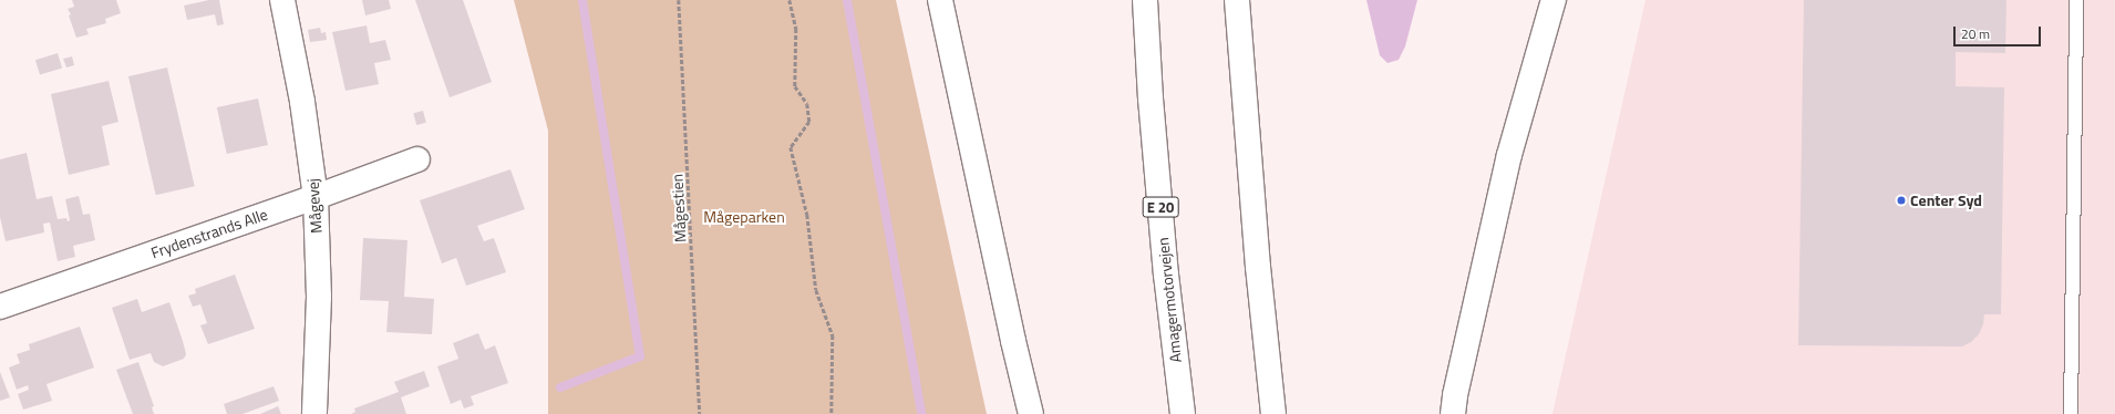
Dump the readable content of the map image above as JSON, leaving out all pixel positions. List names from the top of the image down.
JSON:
{
  "streets": {
    "main road": [
      "Mågevej",
      "E 20",
      "Frydenstrands Alle",
      "Amagermotorvejen"
    ],
    "path": ["Mågestien"]
  },
  "crossings": [
    ["Mågevej", "Frydenstrands Alle"]
  ],
  "parks": ["Mågeparken"],
  "places": ["Center Syd"],
  "scale_bar": "20 m"
}
